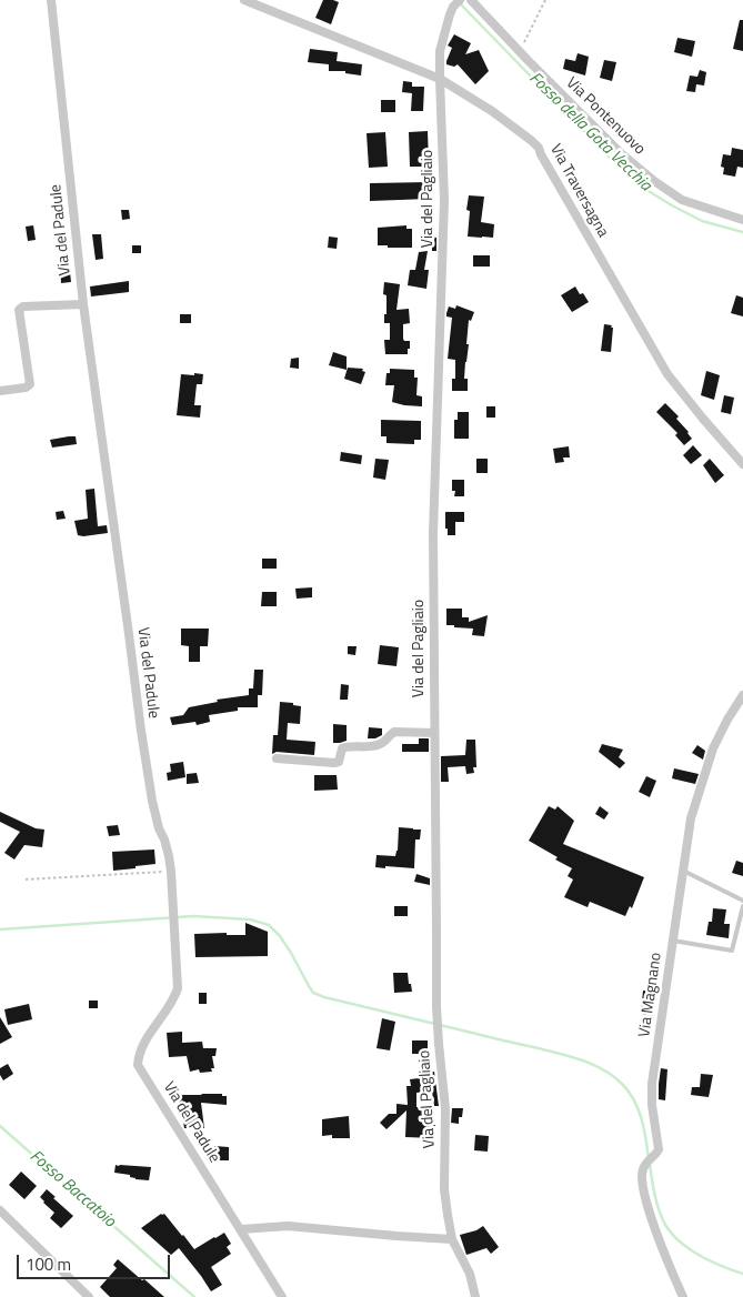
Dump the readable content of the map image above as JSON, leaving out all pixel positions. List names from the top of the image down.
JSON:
{
  "streets": {
    "street": [
      "Via Pontenuovo",
      "Via Traversagna",
      "Via del Pagliaio",
      "Via del Padule",
      "Via Magnano"
    ]
  },
  "crossings": [
    ["Via Traversagna", "Via del Pagliaio"]
  ],
  "water": ["Fosso della Gota Vecchia", "Fosso Baccatoio"],
  "scale_bar": "100 m"
}
